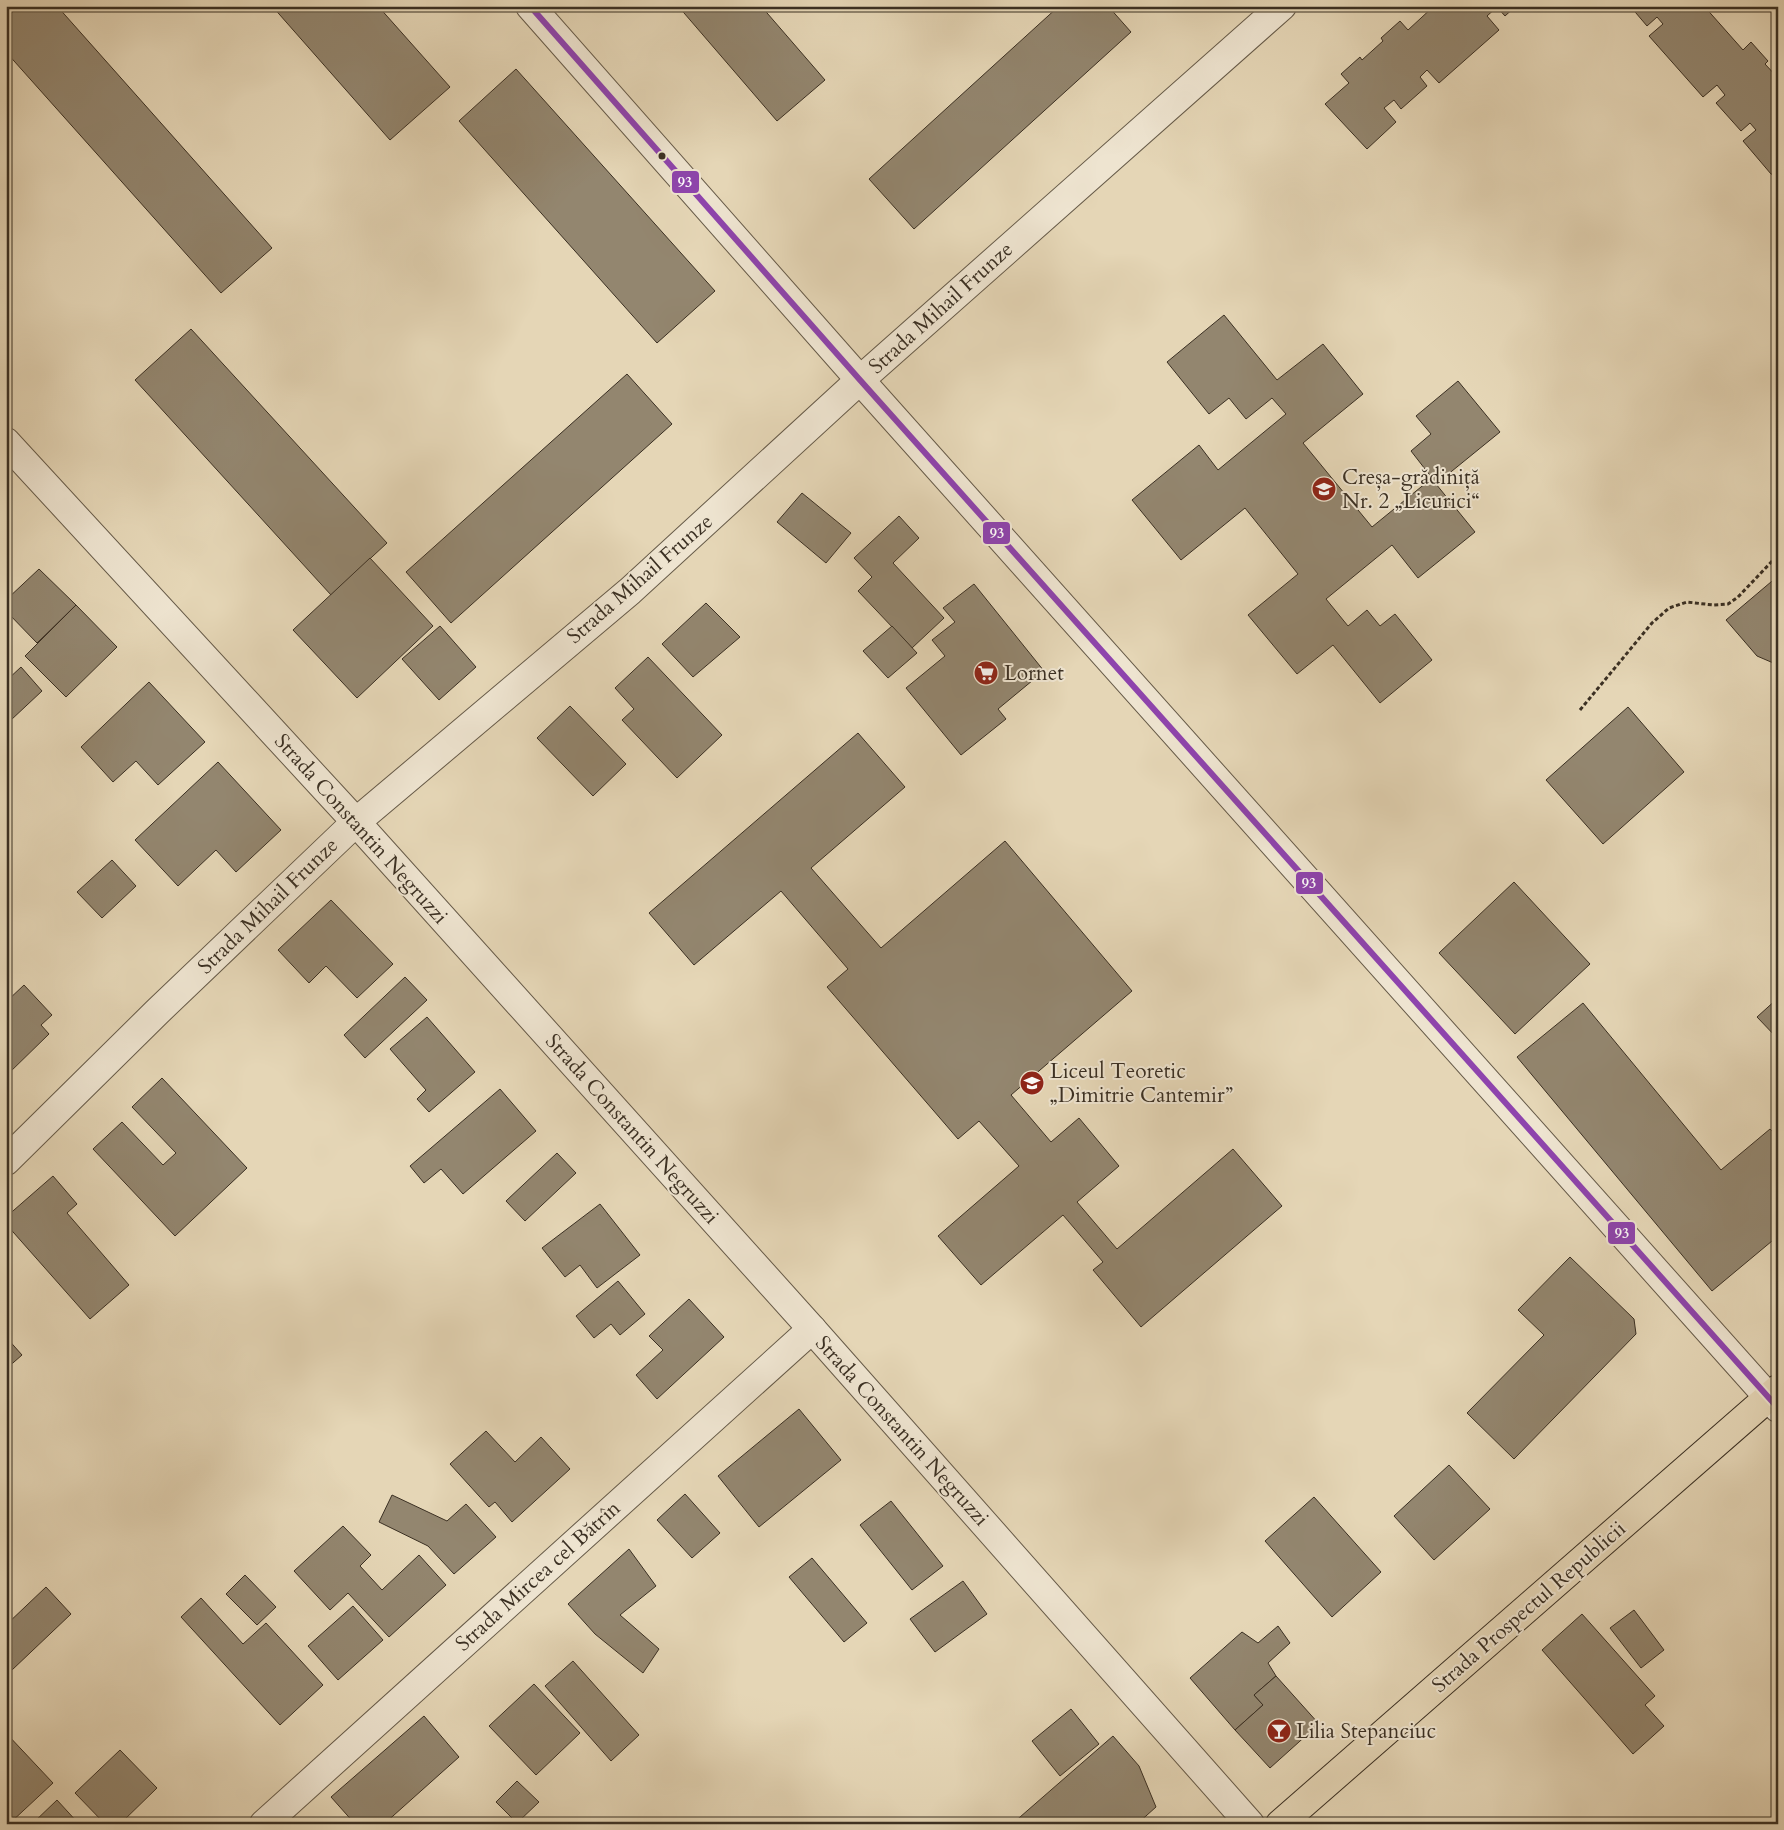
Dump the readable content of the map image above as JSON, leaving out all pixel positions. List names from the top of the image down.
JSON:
{
  "streets": {
    "main road": ["Strada Prospectul Republicii"],
    "street": ["Strada Mihail Frunze", "Strada Constantin Negruzzi", "Strada Mircea cel Bătrîn"]
  },
  "crossings": [
    ["Strada Mihail Frunze", "Strada Constantin Negruzzi"],
    ["Strada Constantin Negruzzi", "Strada Mircea cel Bătrîn"]
  ],
  "places": {
    "school or university": ["Creșa-grădiniță Nr. 2 „Licurici“", "Liceul Teoretic „Dimitrie Cantemir”"],
    "supermarket": ["Lornet"],
    "bar": ["Lilia Stepanciuc"]
  },
  "lines": ["transit line 93"]
}
